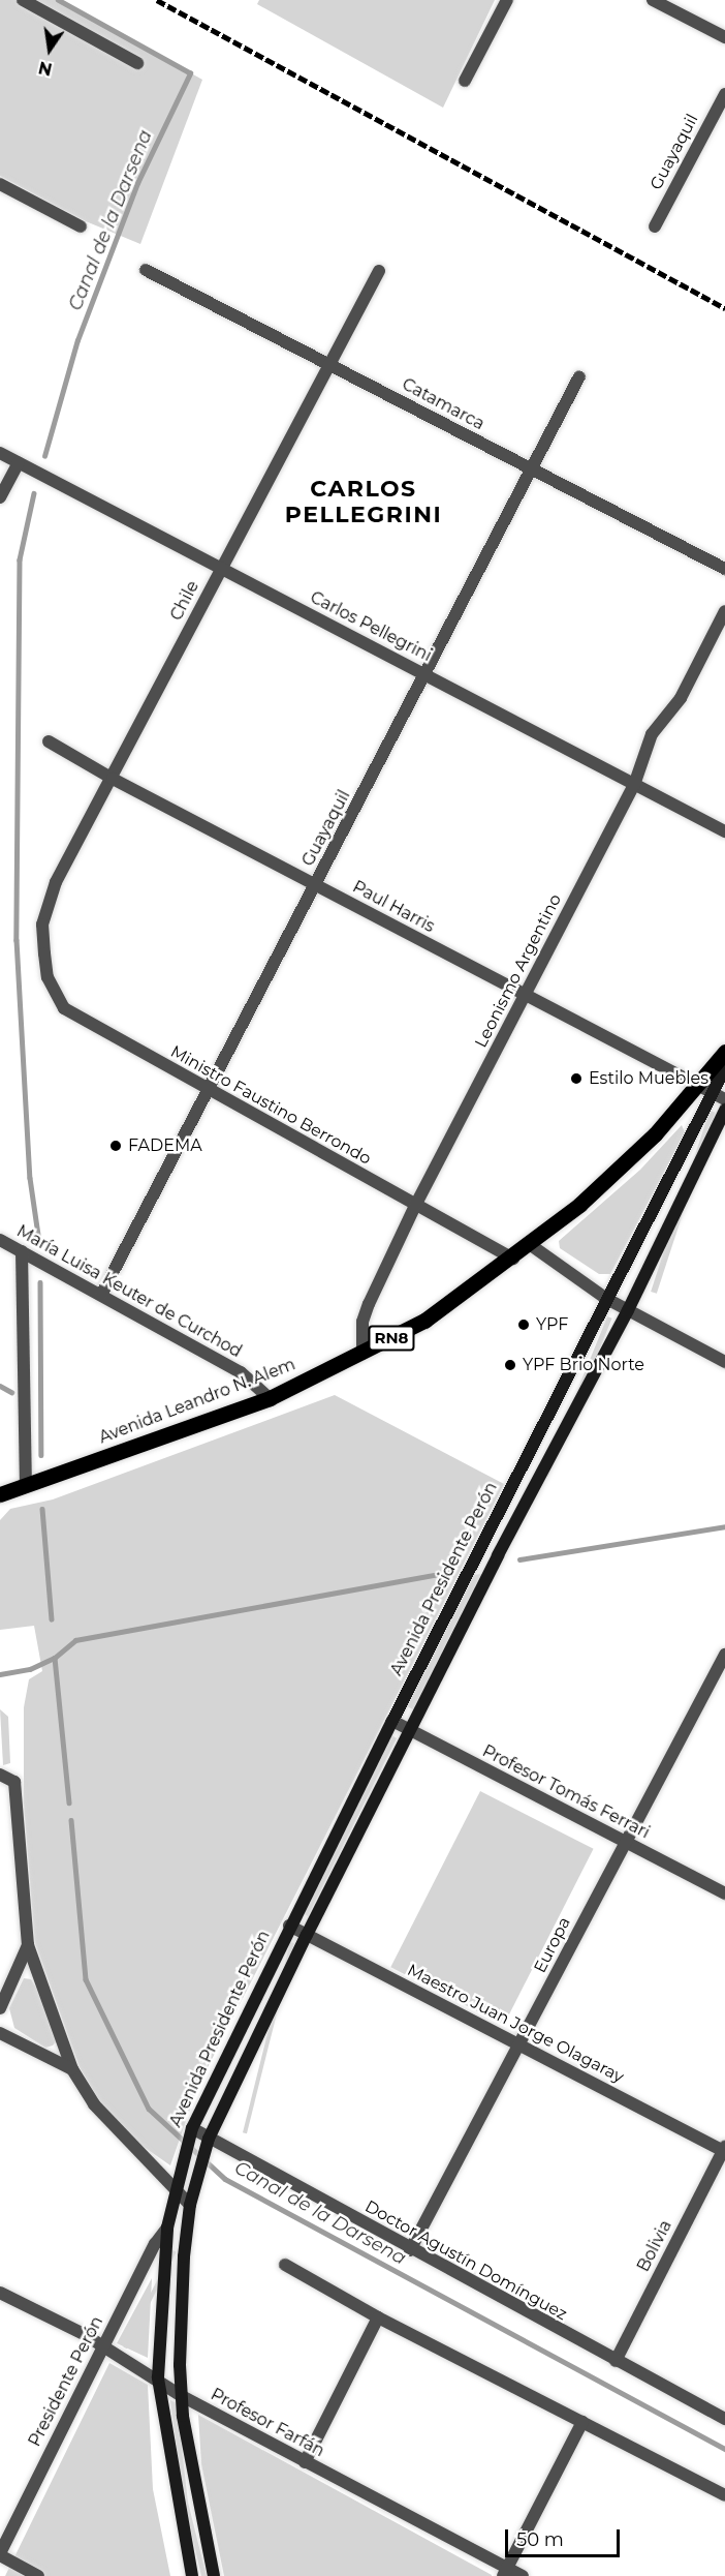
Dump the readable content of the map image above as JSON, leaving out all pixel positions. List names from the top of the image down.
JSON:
{
  "streets": {
    "main road": ["RN8", "Avenida Leandro N. Alem", "Avenida Presidente Perón"],
    "street": [
      "Guayaquil",
      "Catamarca",
      "Chile",
      "Carlos Pellegrini",
      "Paul Harris",
      "Leonismo Argentino",
      "Ministro Faustino Berrondo",
      "María Luisa Keuter de Curchod",
      "Profesor Tomás Ferrari",
      "Europa",
      "Maestro Juan Jorge Olagaray",
      "Bolivia",
      "Doctor Agustín Domínguez",
      "Presidente Perón",
      "Profesor Farfán"
    ]
  },
  "crossings": [
    ["Guayaquil", "Catamarca"],
    ["Guayaquil", "Carlos Pellegrini"],
    ["Guayaquil", "Paul Harris"],
    ["Guayaquil", "Ministro Faustino Berrondo"],
    ["Guayaquil", "María Luisa Keuter de Curchod"],
    ["Catamarca", "Chile"],
    ["Chile", "Carlos Pellegrini"],
    ["Chile", "Paul Harris"],
    ["Chile", "Ministro Faustino Berrondo"],
    ["Carlos Pellegrini", "Leonismo Argentino"],
    ["Paul Harris", "Leonismo Argentino"],
    ["Paul Harris", "RN8"],
    ["Paul Harris", "Avenida Leandro N. Alem"],
    ["Paul Harris", "Avenida Presidente Perón"],
    ["Leonismo Argentino", "Ministro Faustino Berrondo"],
    ["Leonismo Argentino", "Avenida Leandro N. Alem"],
    ["Ministro Faustino Berrondo", "Avenida Leandro N. Alem"],
    ["María Luisa Keuter de Curchod", "Avenida Leandro N. Alem"],
    ["RN8", "Avenida Leandro N. Alem"],
    ["Avenida Presidente Perón", "Profesor Tomás Ferrari"],
    ["Avenida Presidente Perón", "Maestro Juan Jorge Olagaray"],
    ["Avenida Presidente Perón", "Doctor Agustín Domínguez"],
    ["Avenida Presidente Perón", "Presidente Perón"],
    ["Profesor Tomás Ferrari", "Europa"],
    ["Europa", "Maestro Juan Jorge Olagaray"],
    ["Europa", "Doctor Agustín Domínguez"],
    ["Maestro Juan Jorge Olagaray", "Bolivia"],
    ["Bolivia", "Doctor Agustín Domínguez"],
    ["Presidente Perón", "Profesor Farfán"]
  ],
  "districts": ["CARLOS PELLEGRINI"],
  "water": ["Canal de la Darsena"],
  "places": [
    "Estilo Muebles",
    "FADEMA",
    "YPF",
    "YPF Brio Norte"
  ],
  "scale_bar": "50 m",
  "north": "bottom"
}
